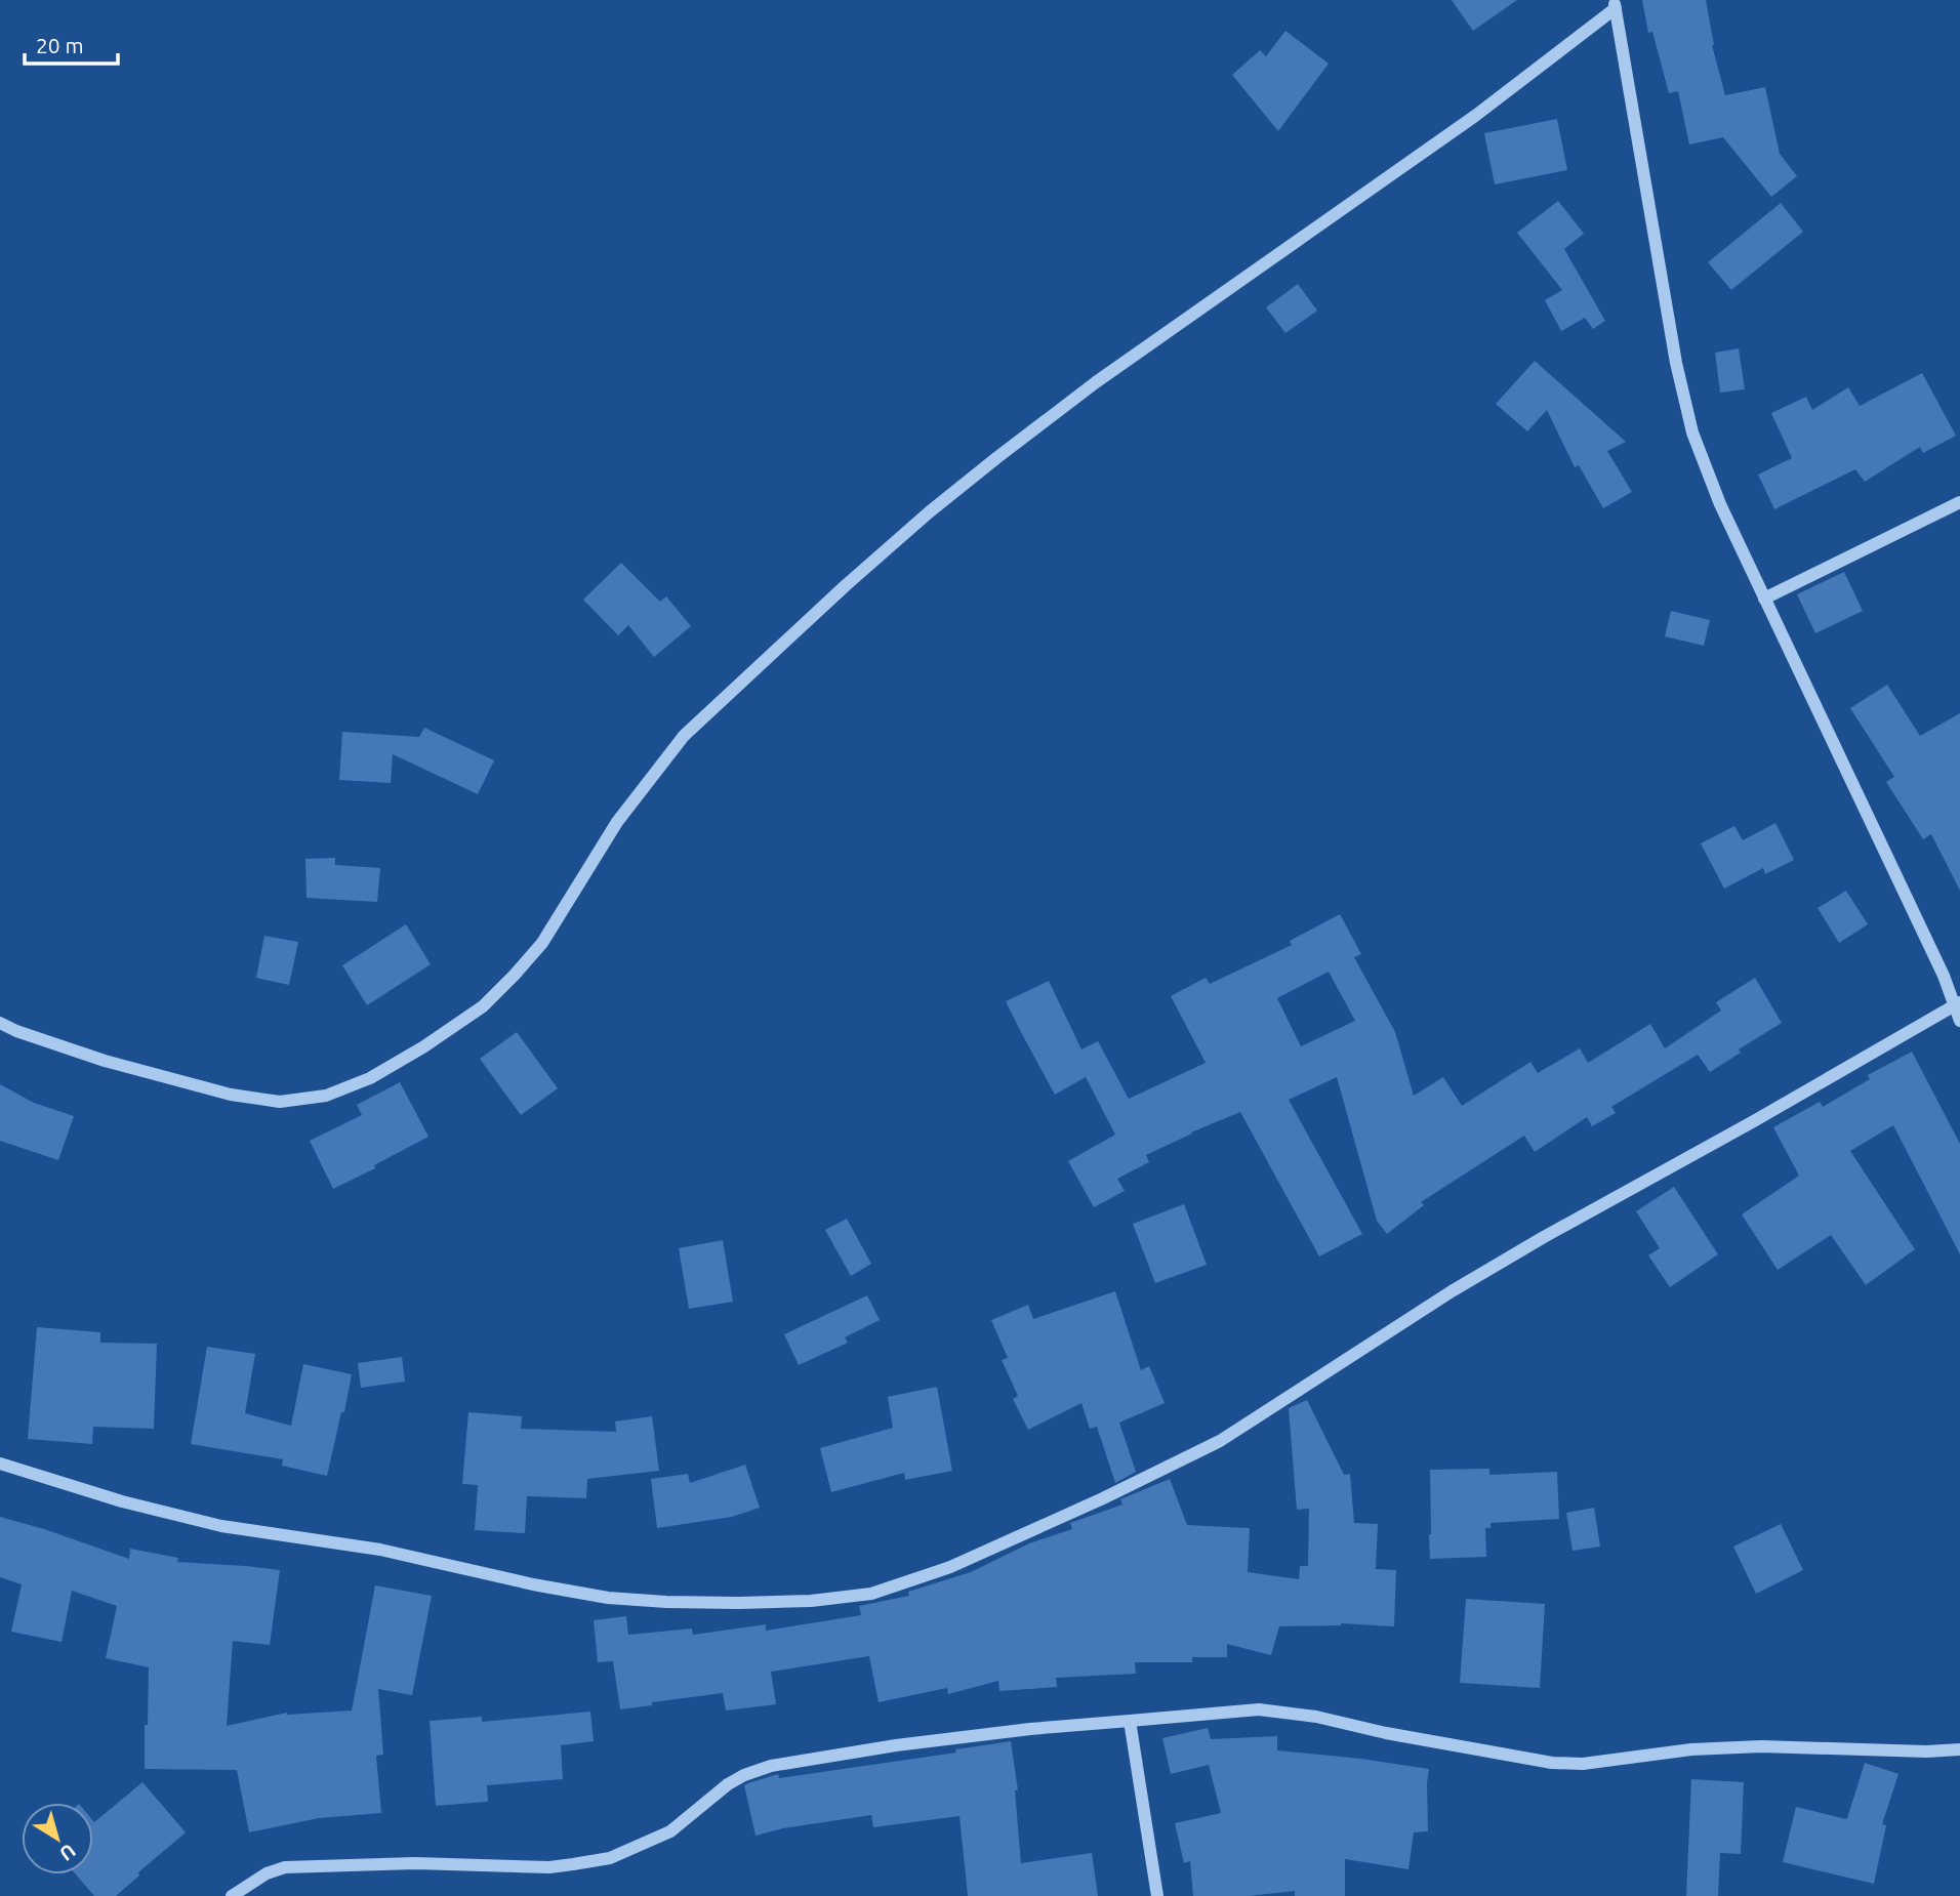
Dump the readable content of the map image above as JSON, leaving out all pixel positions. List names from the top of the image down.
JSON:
{
  "scale_bar": "20 m",
  "north": "bottom right"
}
